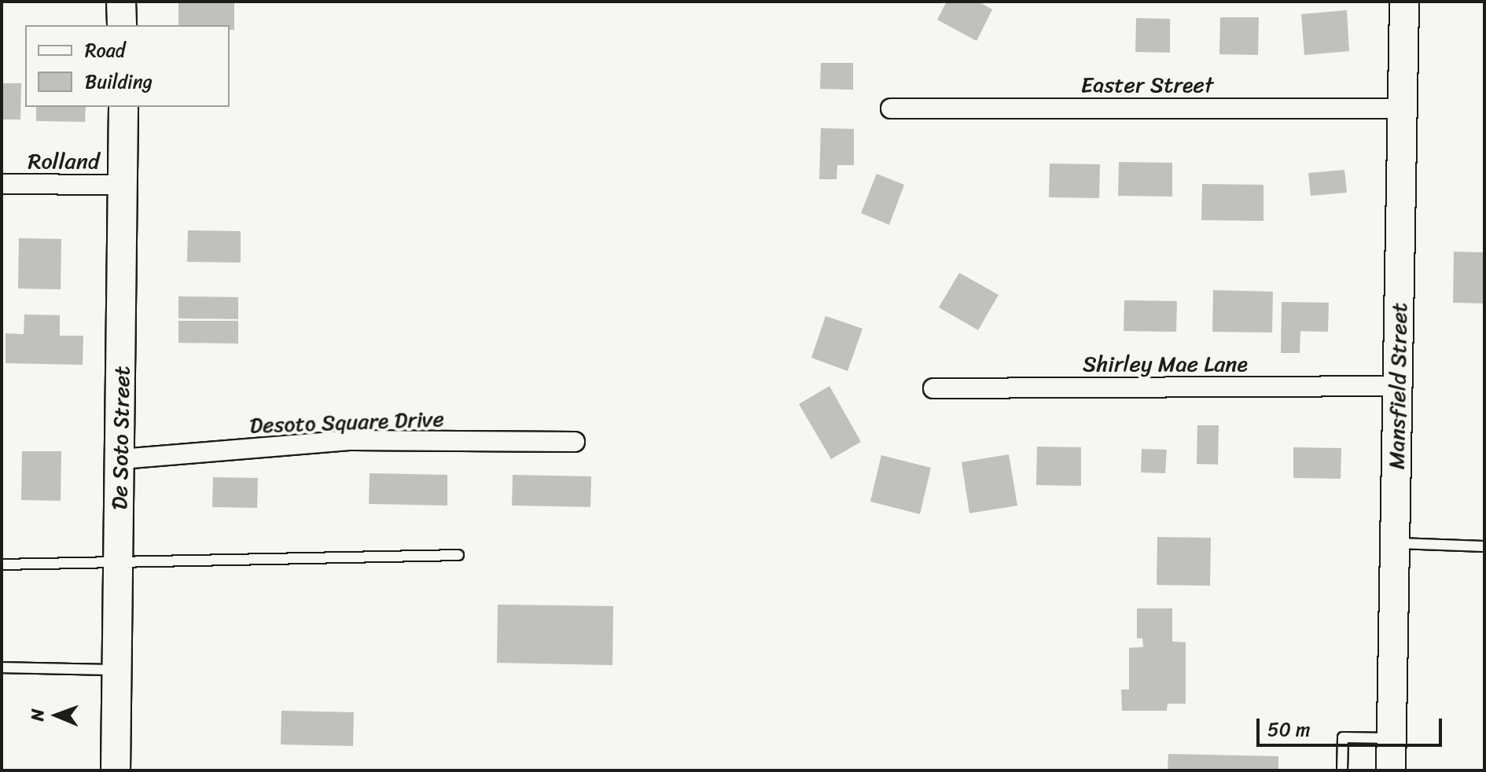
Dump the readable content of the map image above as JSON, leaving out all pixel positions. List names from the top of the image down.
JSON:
{
  "streets": {
    "street": [
      "Easter Street",
      "Rolland",
      "Shirley Mae Lane",
      "Mansfield Street",
      "Desoto Square Drive",
      "De Soto Street"
    ]
  },
  "crossings": [
    ["Easter Street", "Mansfield Street"],
    ["Rolland", "De Soto Street"],
    ["Shirley Mae Lane", "Mansfield Street"],
    ["Desoto Square Drive", "De Soto Street"]
  ],
  "legend": ["Road", "Building"],
  "scale_bar": "50 m",
  "north": "left"
}
